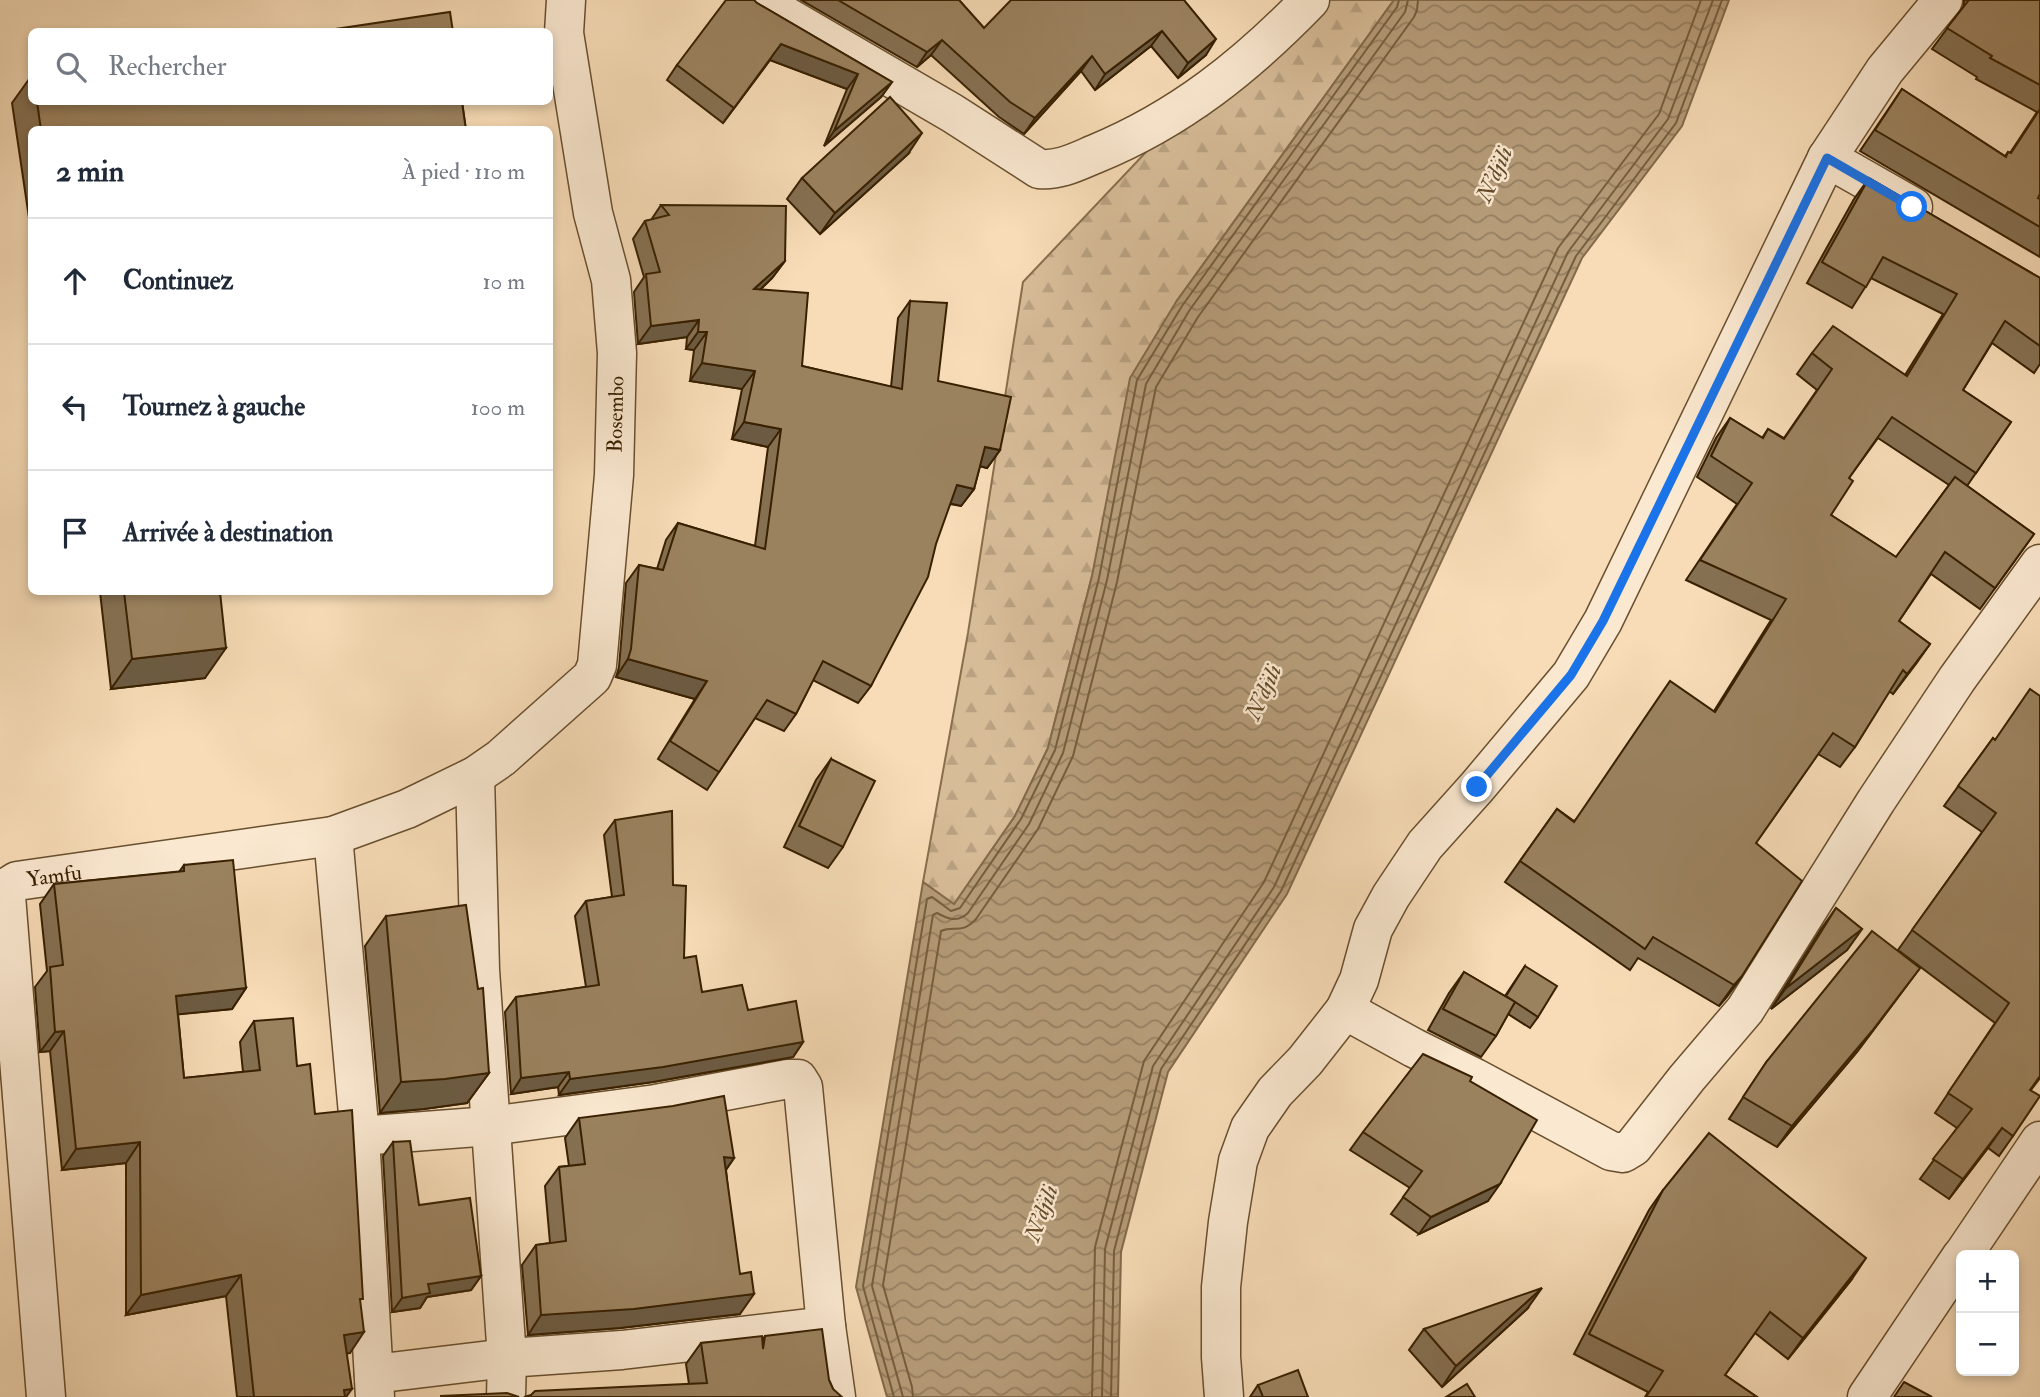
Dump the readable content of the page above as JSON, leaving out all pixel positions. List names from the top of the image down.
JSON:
{
  "streets": {
    "street": ["Bosembo", "Yamfu"]
  },
  "crossings": [
    ["Bosembo", "Yamfu"]
  ],
  "water": ["N'djili"],
  "page": {
    "search": "Rechercher",
    "heading": ["2 min", "À pied · 110 m"],
    "list": [
      ["Continuez", "10 m"],
      ["Tournez à gauche", "100 m"],
      "Arrivée à destination"
    ],
    "map_buttons": ["+", "−"]
  }
}
